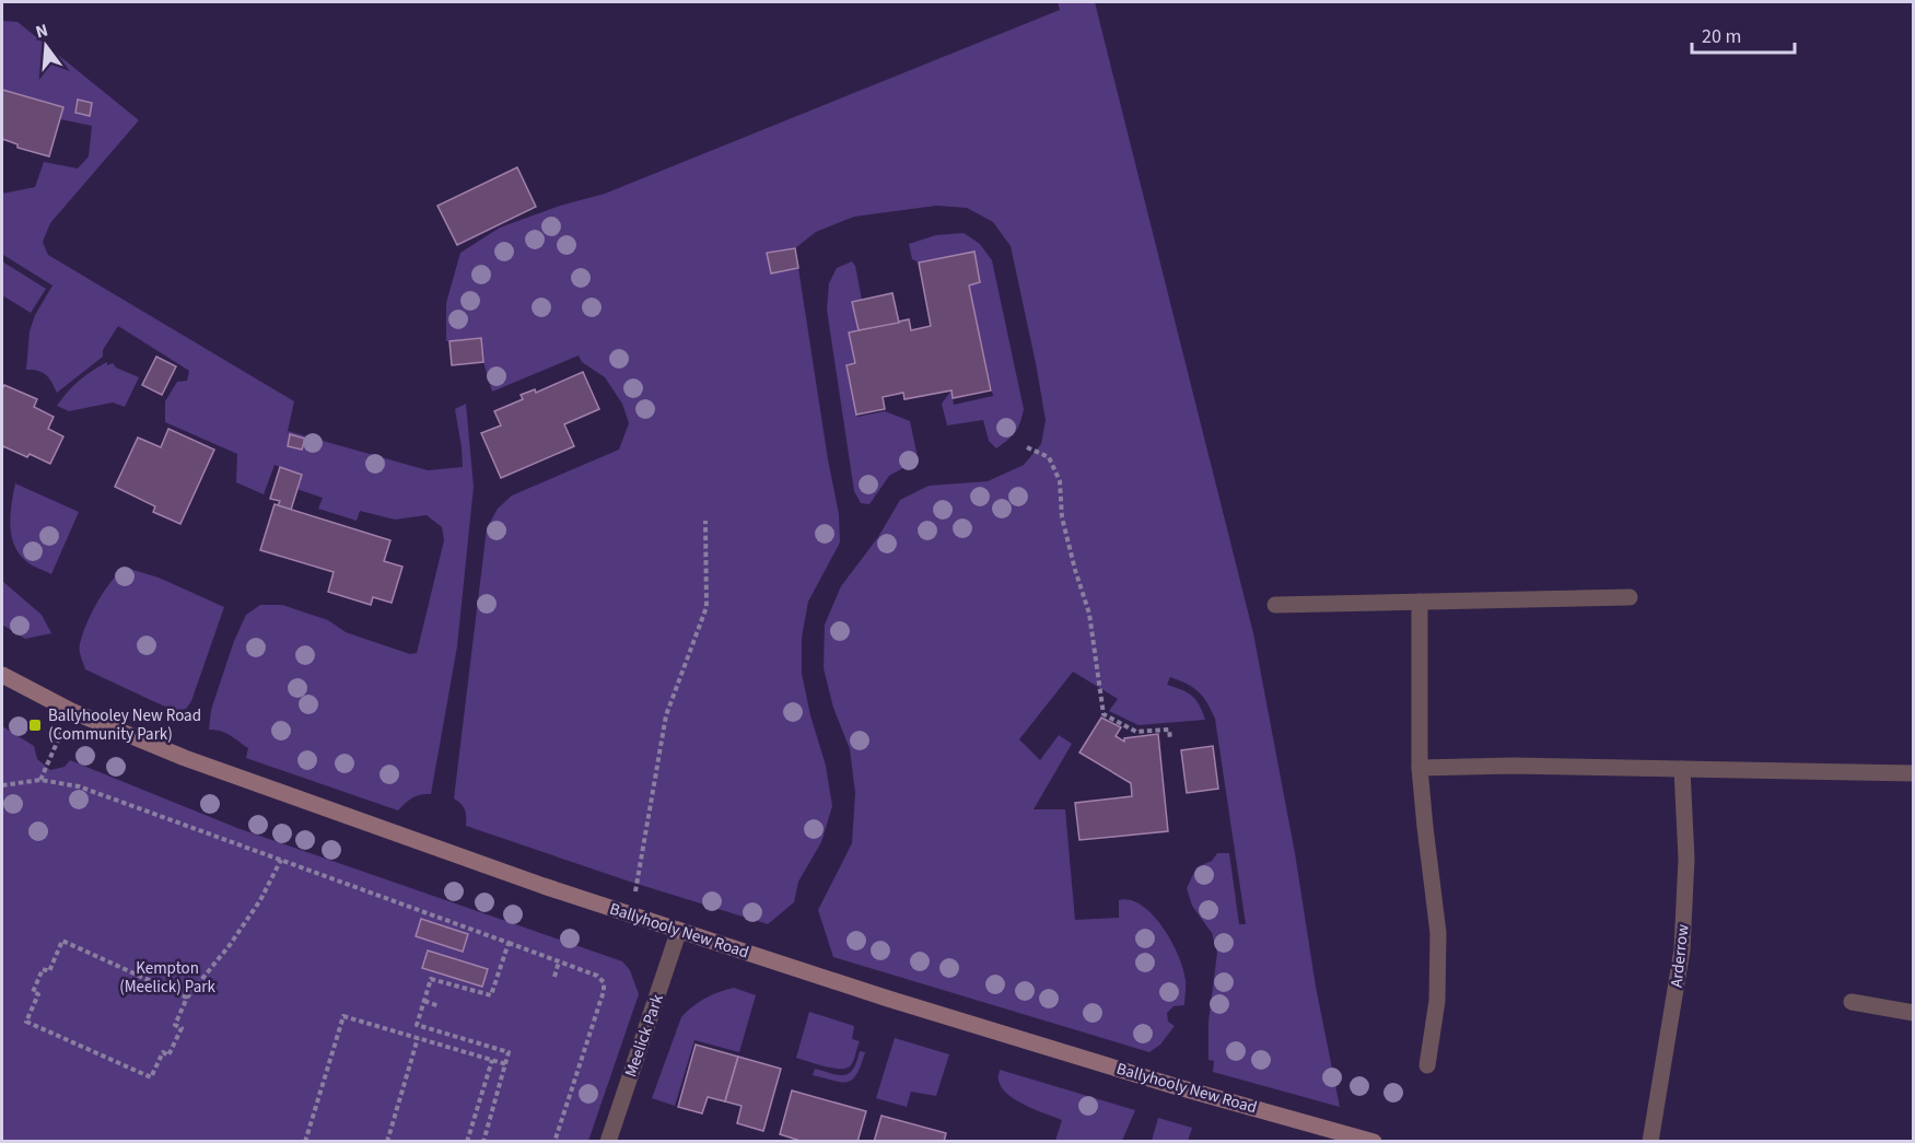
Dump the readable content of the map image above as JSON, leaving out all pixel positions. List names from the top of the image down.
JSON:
{
  "streets": {
    "main road": ["Ballyhooly New Road"],
    "street": ["Arderrow", "Meelick Park"]
  },
  "crossings": [
    ["Ballyhooly New Road", "Meelick Park"]
  ],
  "parks": ["Kempton (Meelick) Park"],
  "places": {
    "transit": ["Ballyhooley New Road (Community Park)"]
  },
  "scale_bar": "20 m",
  "north": "top"
}
